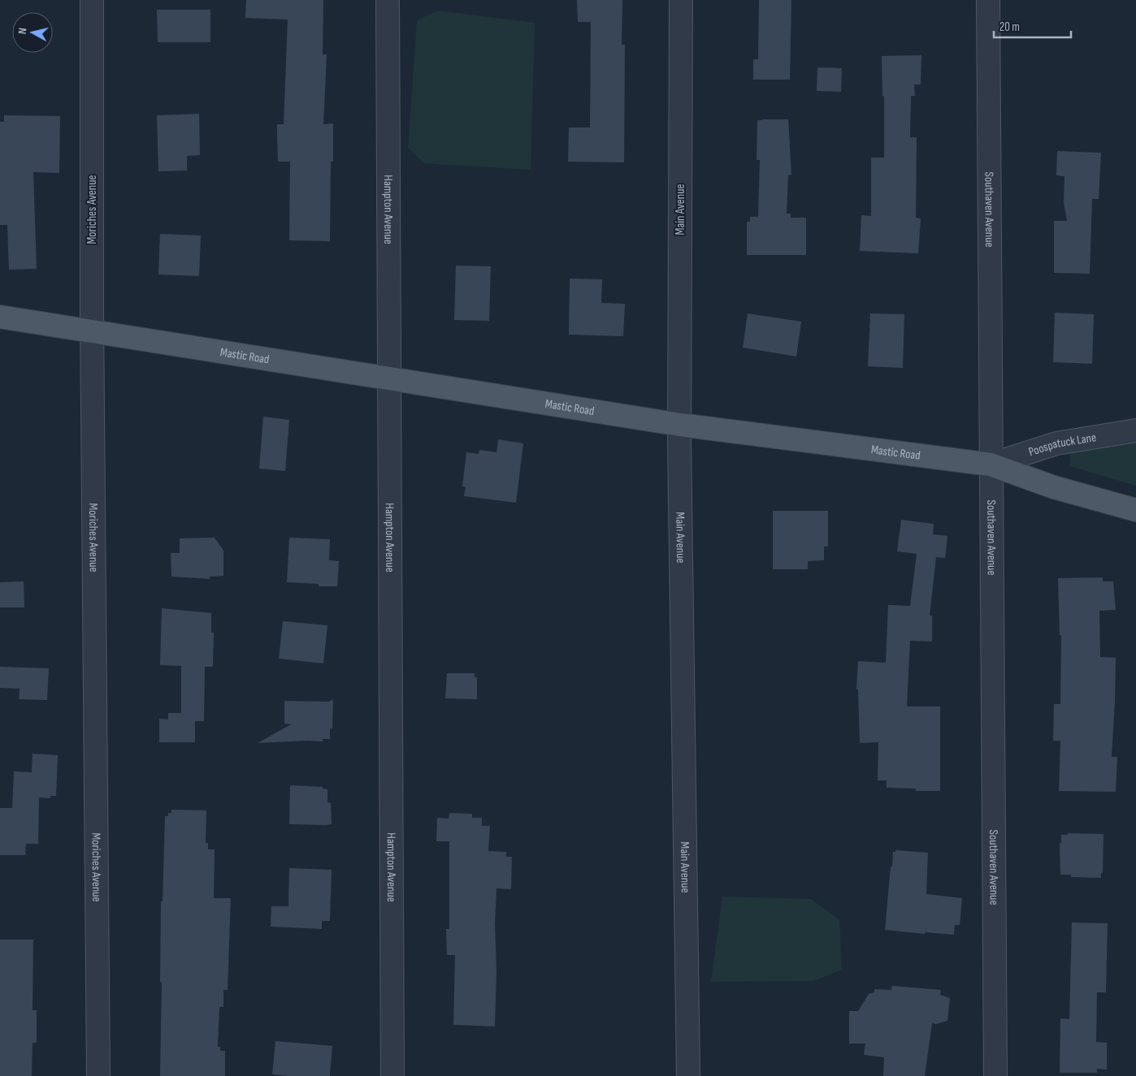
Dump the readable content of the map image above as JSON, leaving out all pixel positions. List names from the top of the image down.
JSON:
{
  "streets": {
    "main road": ["Mastic Road"],
    "street": [
      "Moriches Avenue",
      "Hampton Avenue",
      "Main Avenue",
      "Southaven Avenue",
      "Poospatuck Lane"
    ]
  },
  "crossings": [
    ["Moriches Avenue", "Mastic Road"],
    ["Hampton Avenue", "Mastic Road"],
    ["Main Avenue", "Mastic Road"],
    ["Southaven Avenue", "Mastic Road"],
    ["Southaven Avenue", "Poospatuck Lane"],
    ["Mastic Road", "Poospatuck Lane"]
  ],
  "scale_bar": "20 m",
  "north": "left"
}
